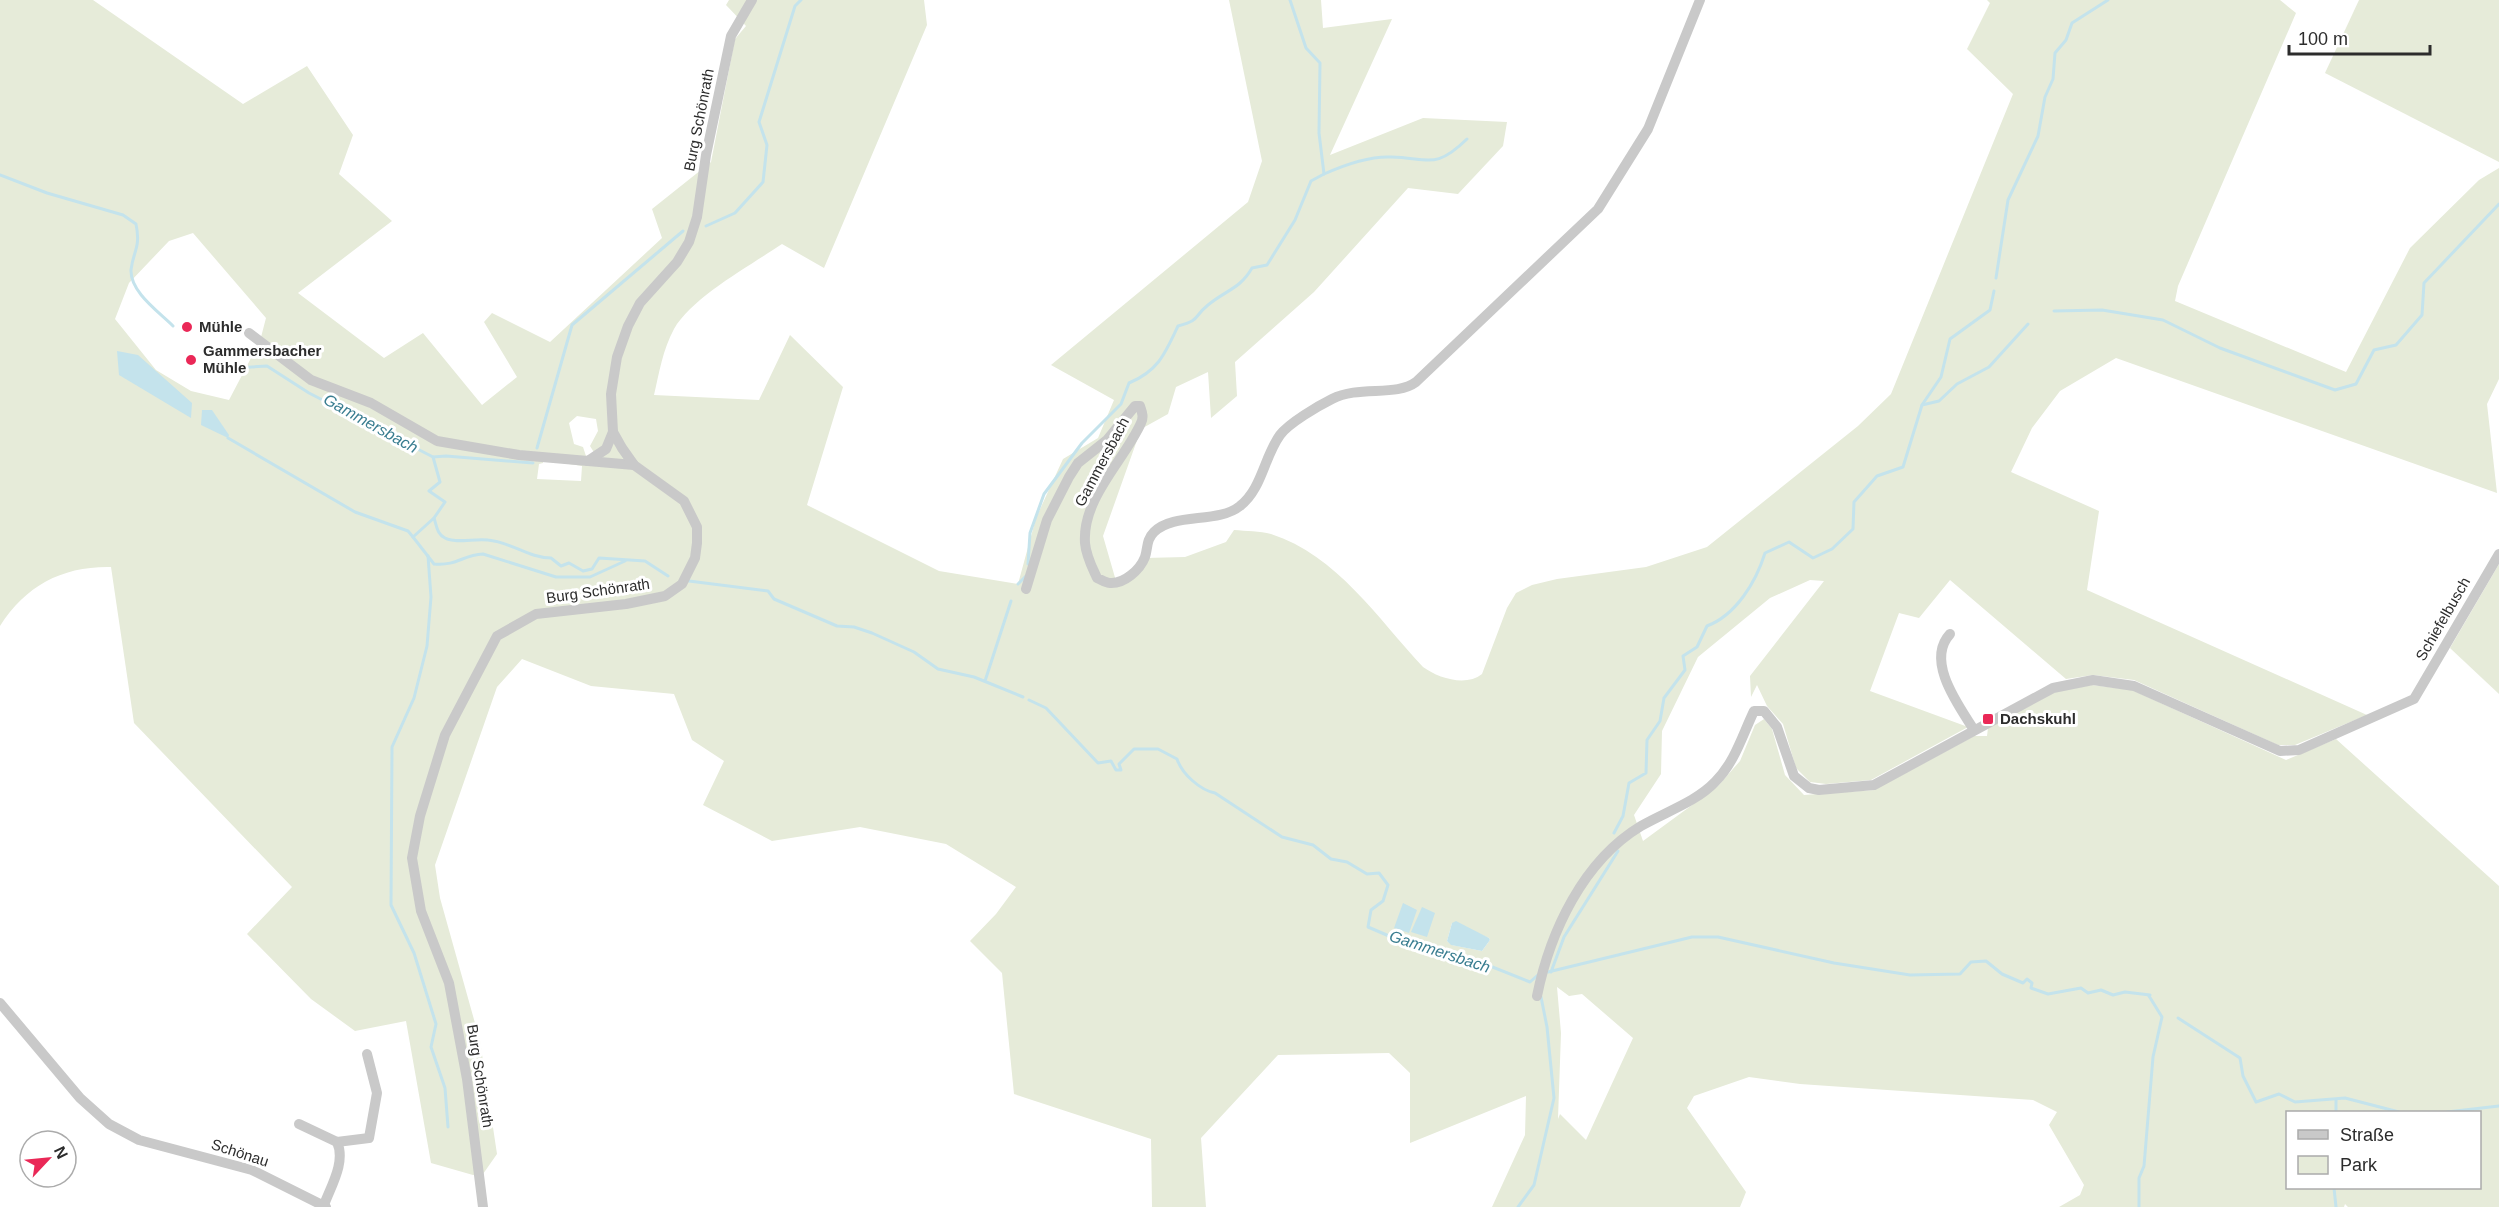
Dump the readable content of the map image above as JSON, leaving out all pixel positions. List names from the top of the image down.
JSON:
{
  "streets": {
    "street": [
      "Burg Schönrath",
      "Gammersbach",
      "Schiefelbusch",
      "Schönau"
    ]
  },
  "water": ["Gammersbach"],
  "places": {
    "other": ["Mühle", "Gammersbacher Mühle"],
    "transit": ["Dachskuhl"]
  },
  "legend": ["Straße", "Park"],
  "scale_bar": "100 m",
  "north": "top right"
}
